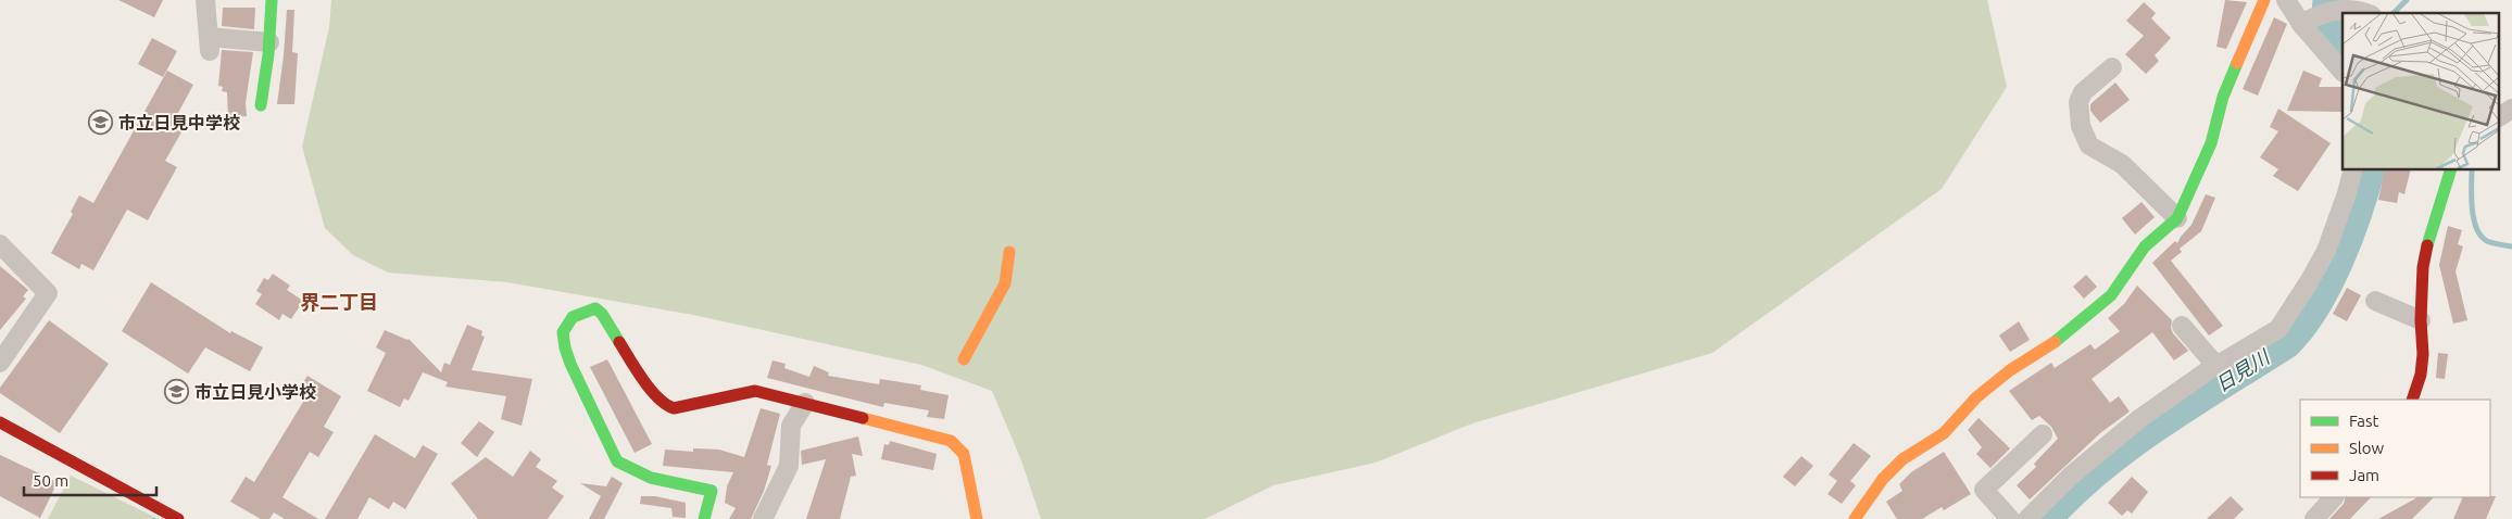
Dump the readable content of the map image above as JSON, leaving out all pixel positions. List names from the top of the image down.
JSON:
{
  "districts": ["界二丁目"],
  "water": ["日見川"],
  "places": {
    "school or university": ["市立日見中学校", "市立日見小学校"]
  },
  "legend": ["Fast", "Slow", "Jam"],
  "scale_bar": "50 m"
}
